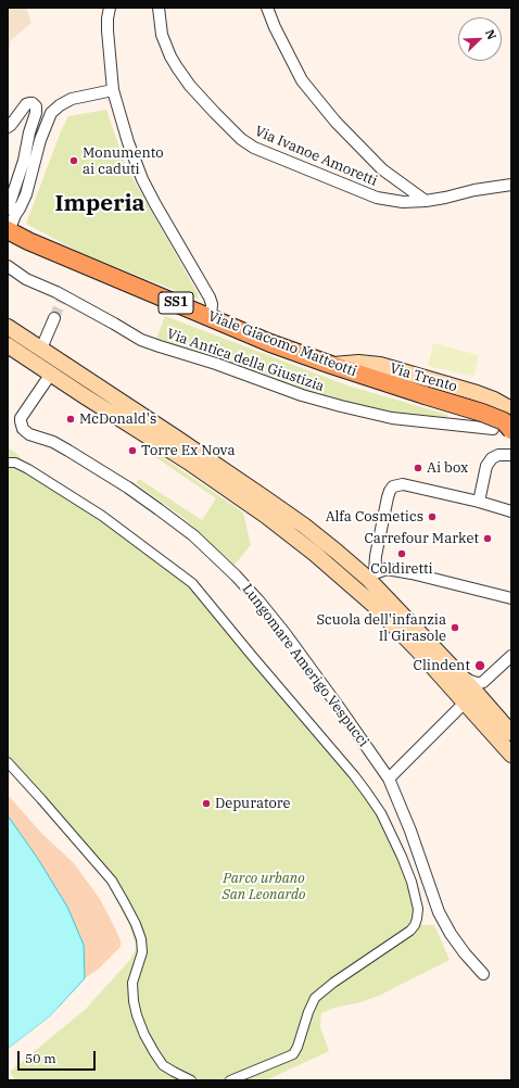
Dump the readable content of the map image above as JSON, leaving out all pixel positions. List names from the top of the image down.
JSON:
{
  "streets": {
    "main road": ["SS1", "Viale Giacomo Matteotti", "Via Trento"],
    "street": ["Via Ivanoe Amoretti", "Via Antica della Giustizia", "Lungomare Amerigo Vespucci"]
  },
  "crossings": [
    ["Viale Giacomo Matteotti", "Via Trento"]
  ],
  "districts": ["Imperia"],
  "parks": ["Parco urbano San Leonardo"],
  "places": [
    "Monumento ai caduti",
    "McDonald's",
    "Torre Ex Nova",
    "Ai box",
    "Alfa Cosmetics",
    "Carrefour Market",
    "Coldiretti",
    "Scuola dell'infanzia Il Girasole",
    "Clindent",
    "Depuratore"
  ],
  "scale_bar": "50 m",
  "north": "top right"
}
